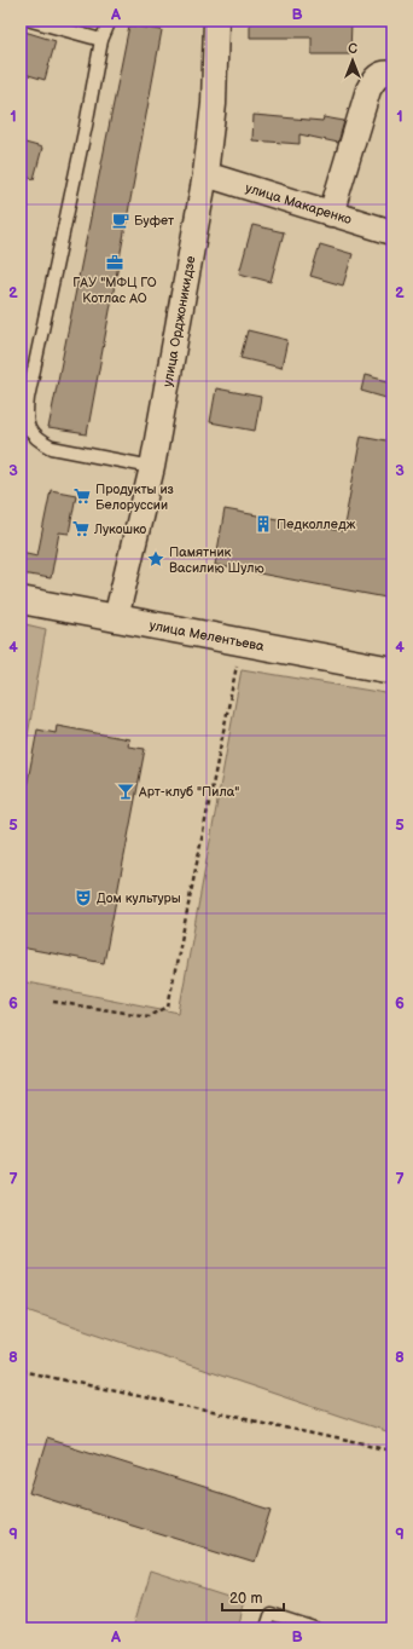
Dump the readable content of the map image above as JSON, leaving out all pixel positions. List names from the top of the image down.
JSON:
{
  "streets": {
    "street": ["улица Макаренко", "улица Орджоникидзе", "улица Мелентьева"]
  },
  "crossings": [
    ["улица Макаренко", "улица Орджоникидзе"],
    ["улица Орджоникидзе", "улица Мелентьева"]
  ],
  "places": {
    "cafe": ["Буфет"],
    "office": ["ГАУ \"МФЦ ГО Котлас АО"],
    "supermarket": ["Продукты из Белоруссии", "Лукошко"],
    "building": ["Педколледж"],
    "place": ["Памятник Василию Шулю"],
    "bar": ["Арт-клуб \"Пила\""],
    "theatre": ["Дом культуры"]
  },
  "scale_bar": "20 m",
  "north": "top",
  "grid": {
    "columns": ["A", "B"],
    "rows": [
      "1",
      "2",
      "3",
      "4",
      "5",
      "6",
      "7",
      "8",
      "9"
    ]
  }
}
